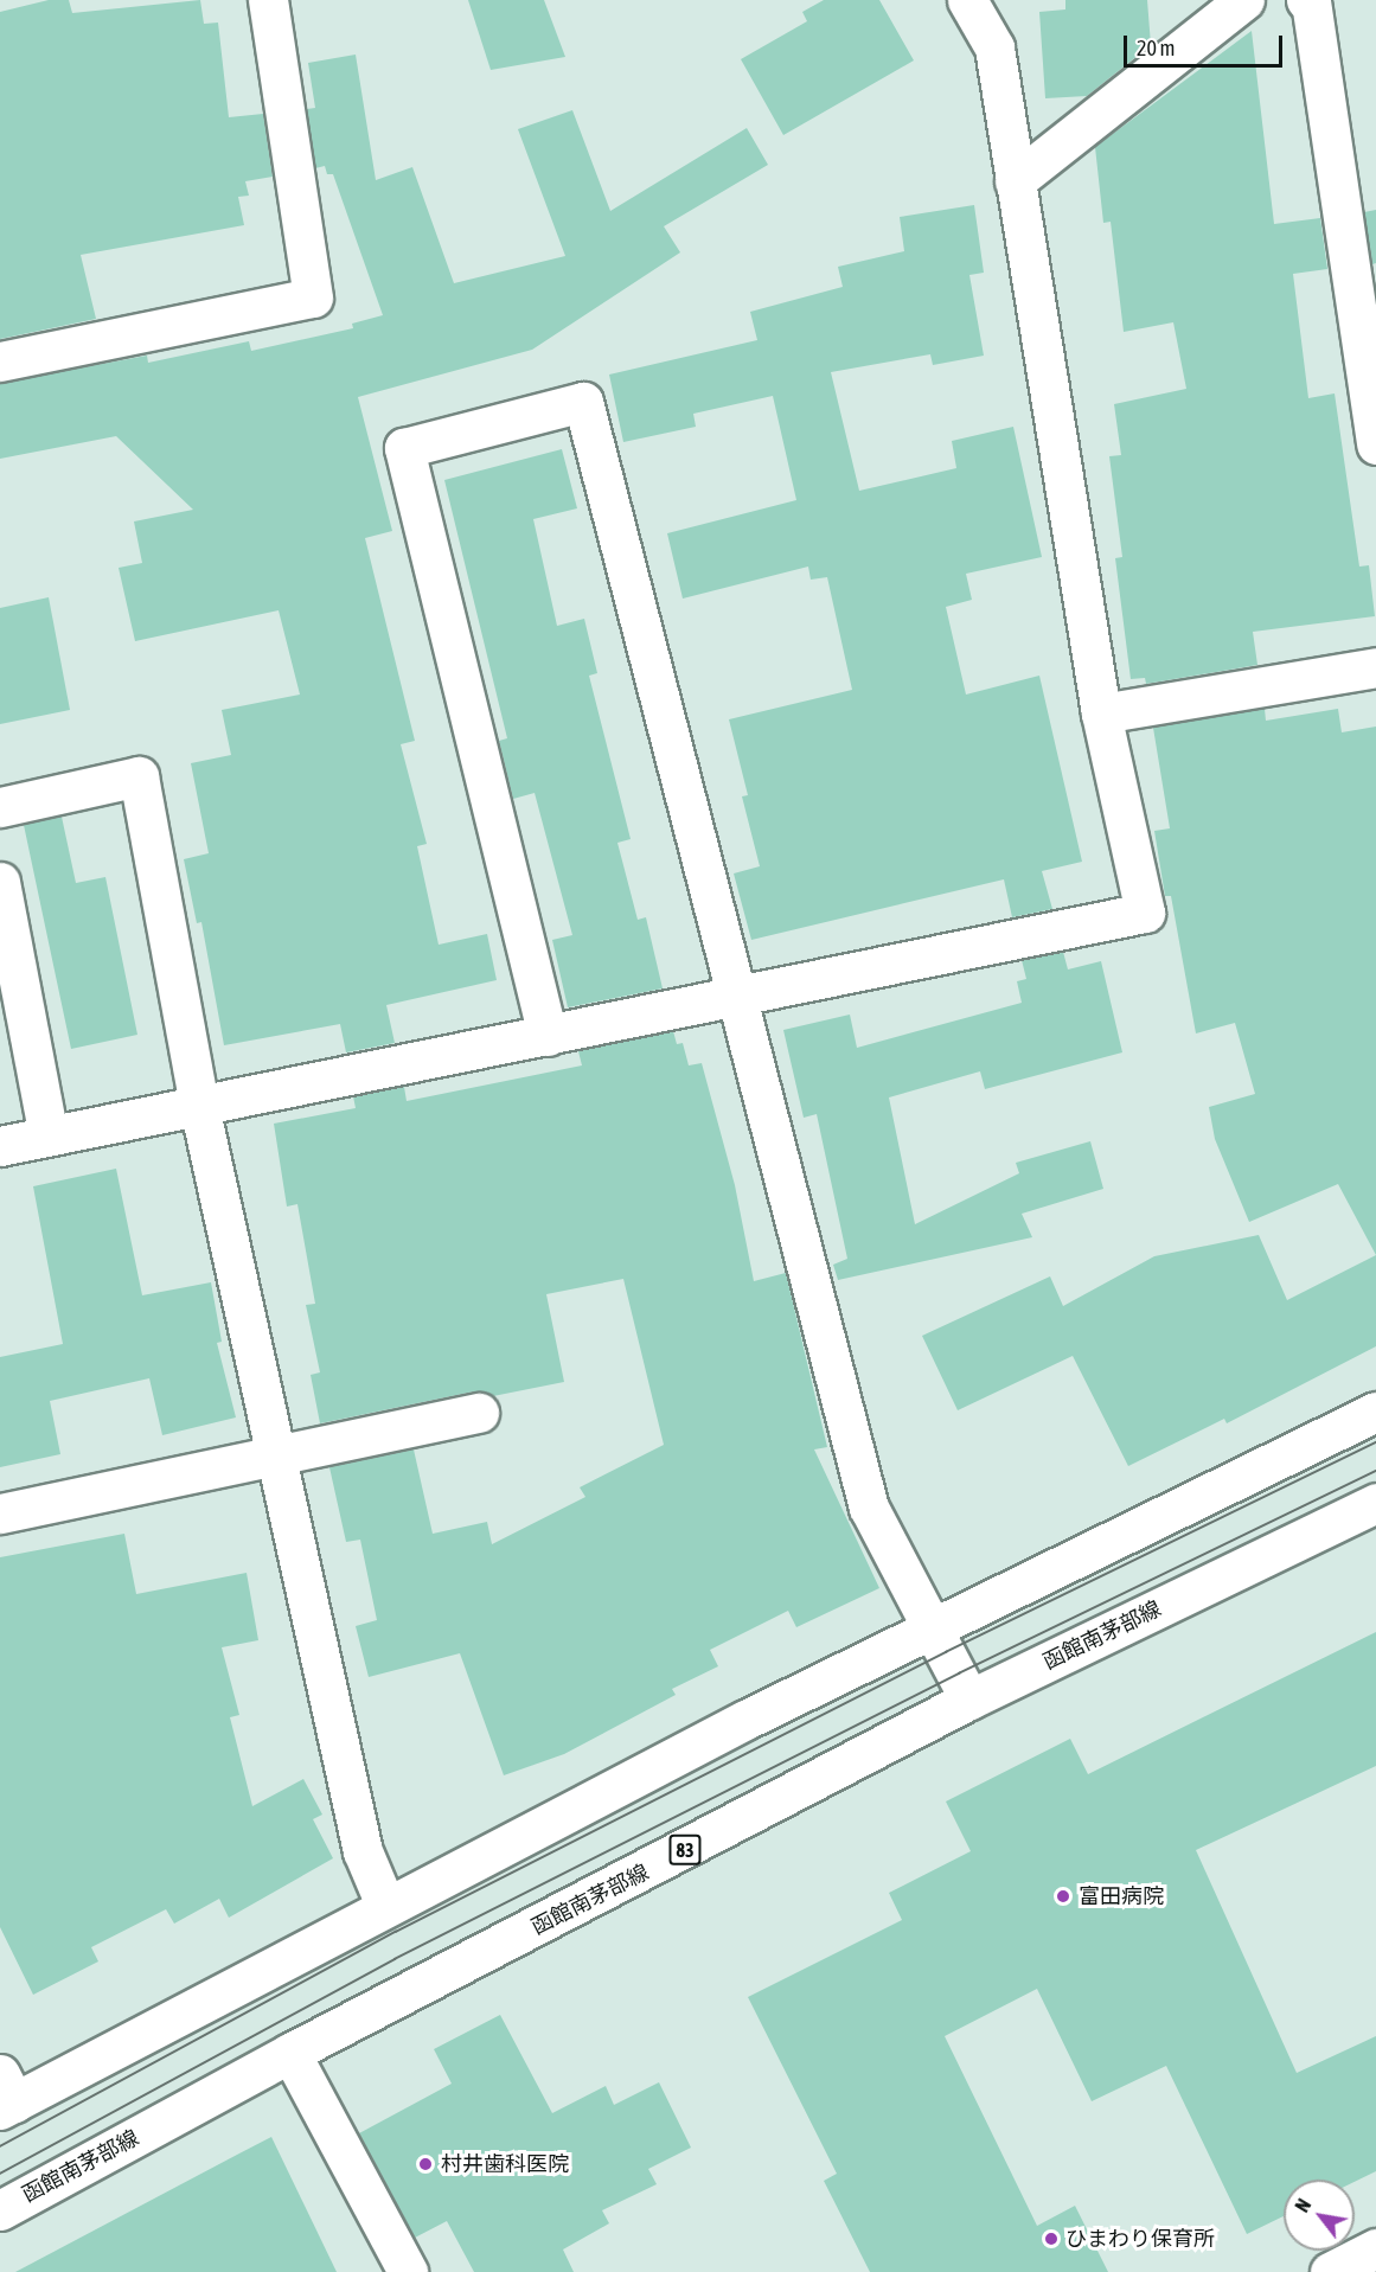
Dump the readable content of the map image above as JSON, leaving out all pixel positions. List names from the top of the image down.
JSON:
{
  "streets": {
    "street": ["函館南茅部線", "83"]
  },
  "places": ["富田病院", "村井歯科医院", "ひまわり保育所"],
  "scale_bar": "20 m",
  "north": "top left"
}
